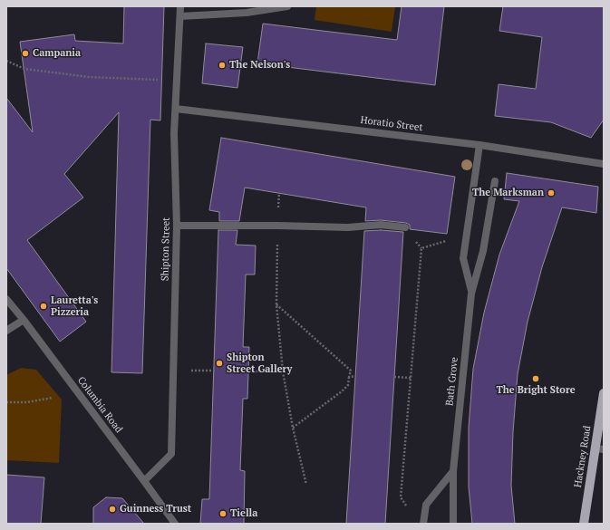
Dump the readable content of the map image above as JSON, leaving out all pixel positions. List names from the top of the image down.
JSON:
{
  "streets": {
    "main road": ["Hackney Road"],
    "street": [
      "Horatio Street",
      "Shipton Street",
      "Bath Grove",
      "Columbia Road"
    ]
  },
  "crossings": [
    ["Horatio Street", "Shipton Street"],
    ["Horatio Street", "Bath Grove"],
    ["Shipton Street", "Columbia Road"]
  ],
  "places": [
    "Campania",
    "The Nelson's",
    "The Marksman",
    "Lauretta's Pizzeria",
    "Shipton Street Gallery",
    "The Bright Store",
    "Guinness Trust",
    "Tiella"
  ]
}
